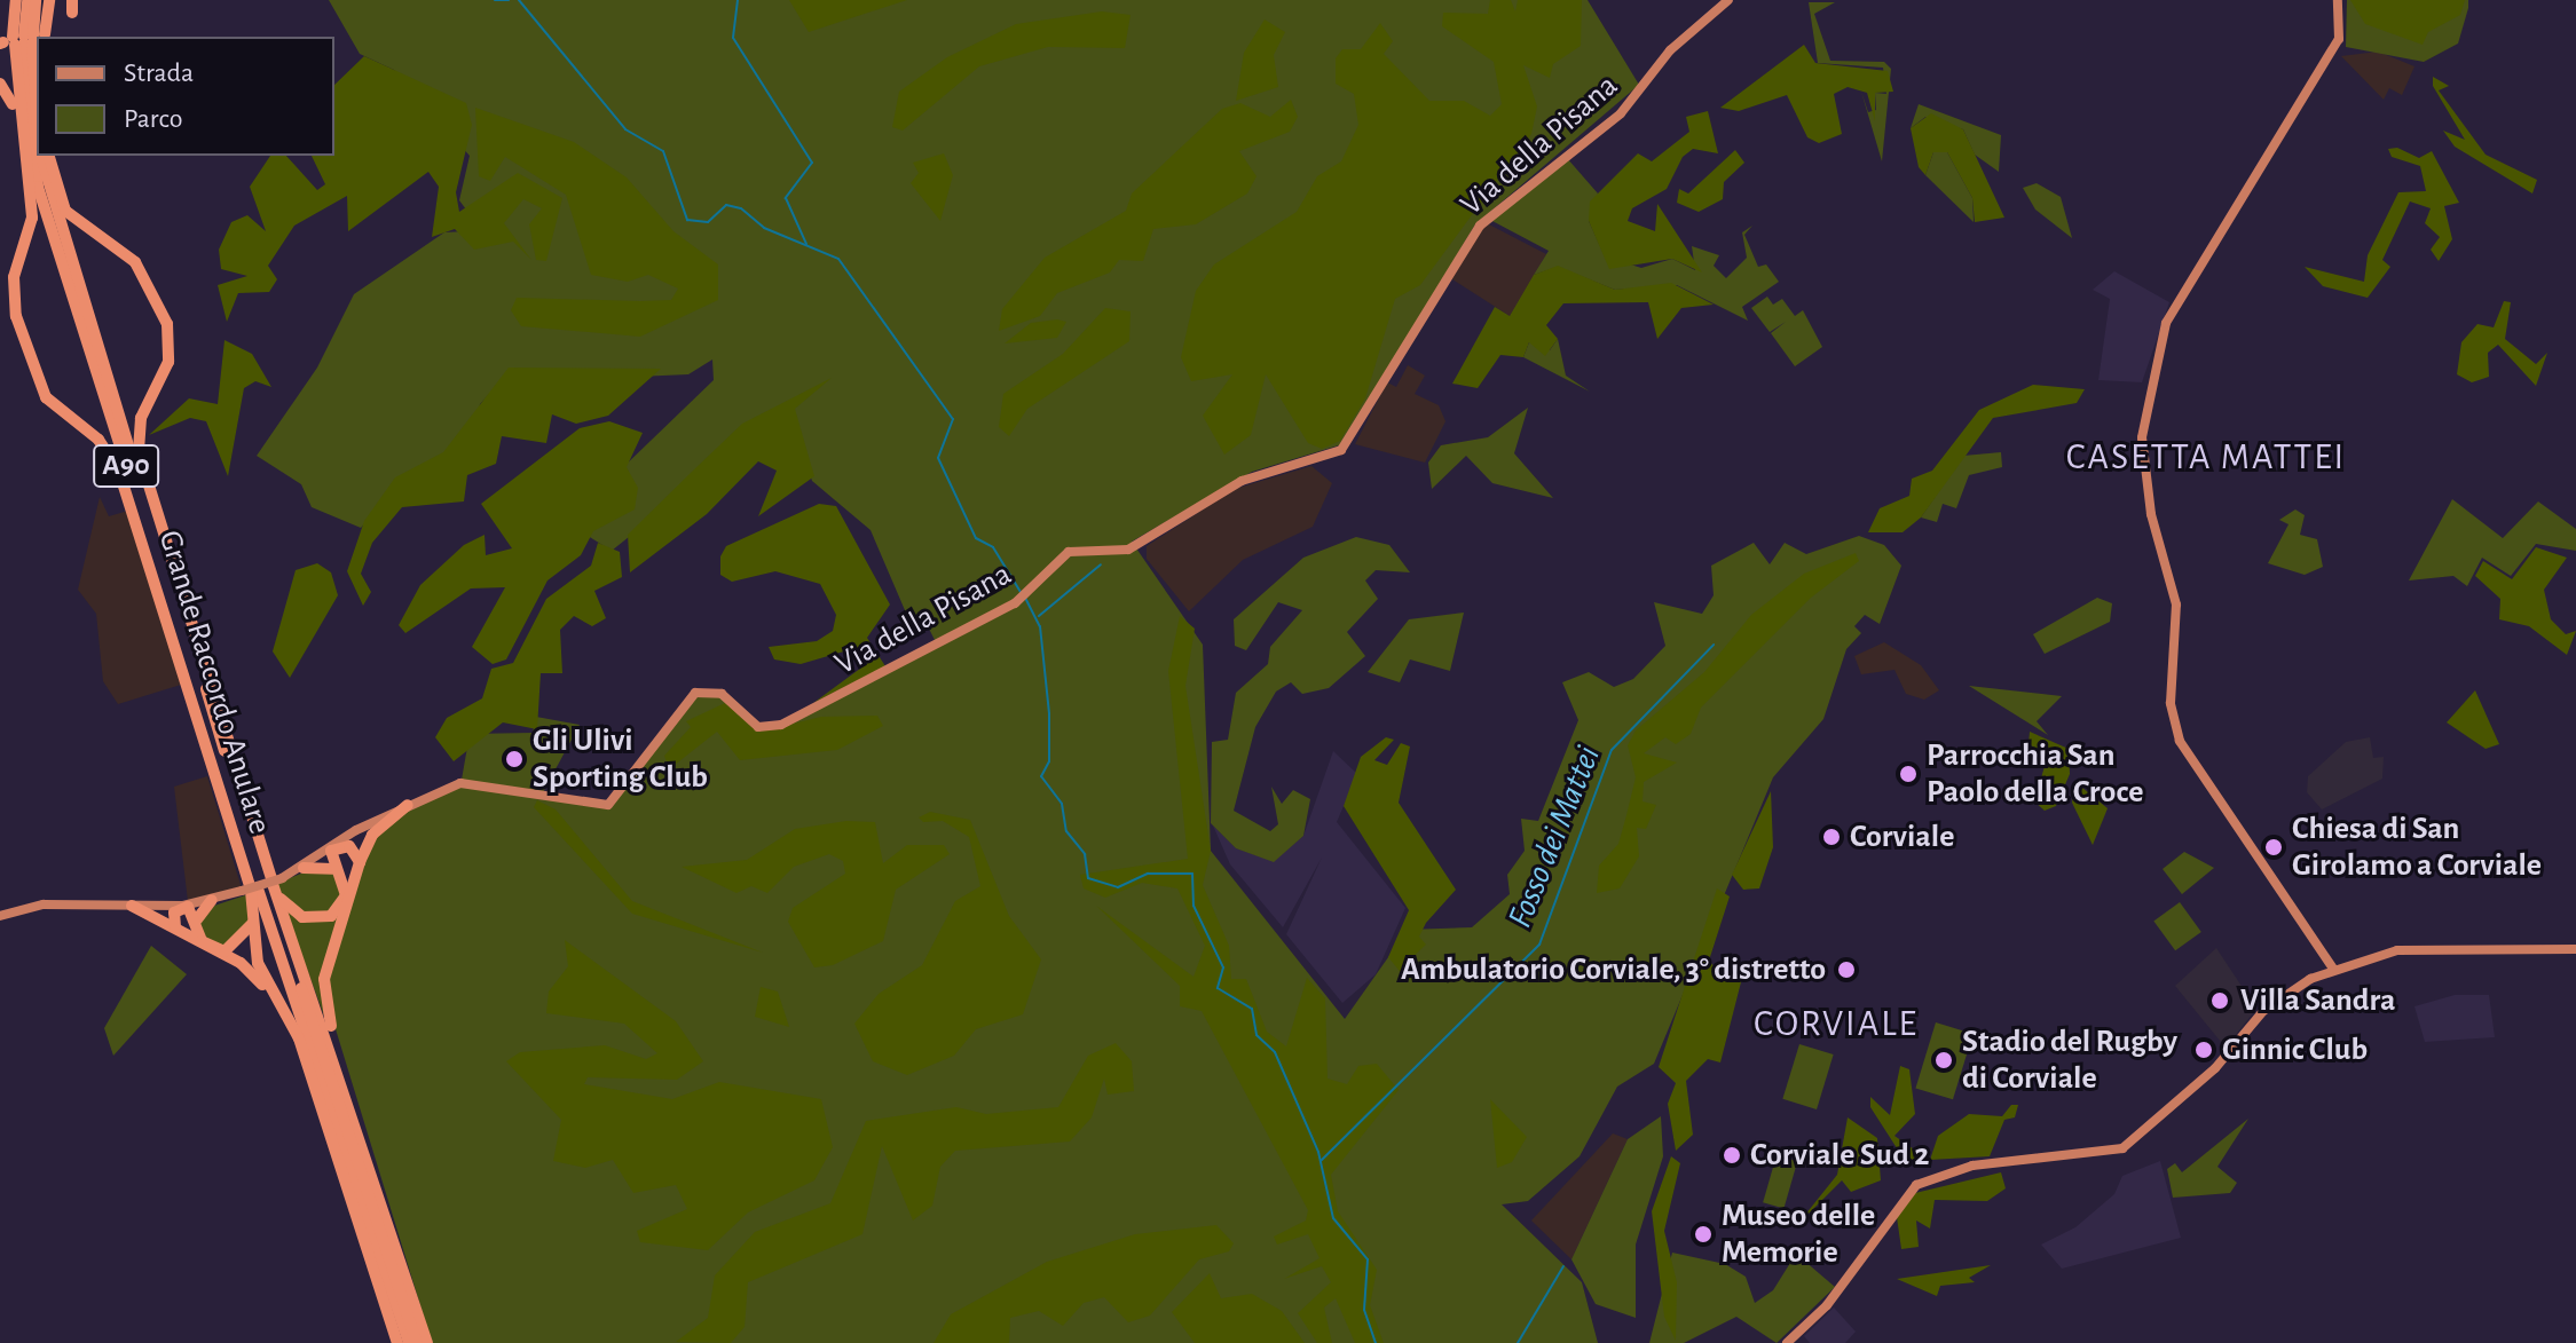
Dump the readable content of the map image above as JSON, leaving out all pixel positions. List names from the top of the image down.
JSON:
{
  "streets": {
    "highway": ["A90", "Grande Raccordo Anulare"],
    "main road": ["Via della Pisana"]
  },
  "crossings": [
    ["Via della Pisana", "Grande Raccordo Anulare"]
  ],
  "districts": ["CASETTA MATTEI", "CORVIALE"],
  "water": ["Fosso dei Mattei"],
  "places": [
    "Gli Ulivi Sporting Club",
    "Parrocchia San Paolo della Croce",
    "Corviale",
    "Chiesa di San Girolamo a Corviale",
    "Ambulatorio Corviale, 3° distretto",
    "Villa Sandra",
    "Ginnic Club",
    "Stadio del Rugby di Corviale",
    "Corviale Sud 2",
    "Museo delle Memorie"
  ],
  "legend": ["Strada", "Parco"]
}
